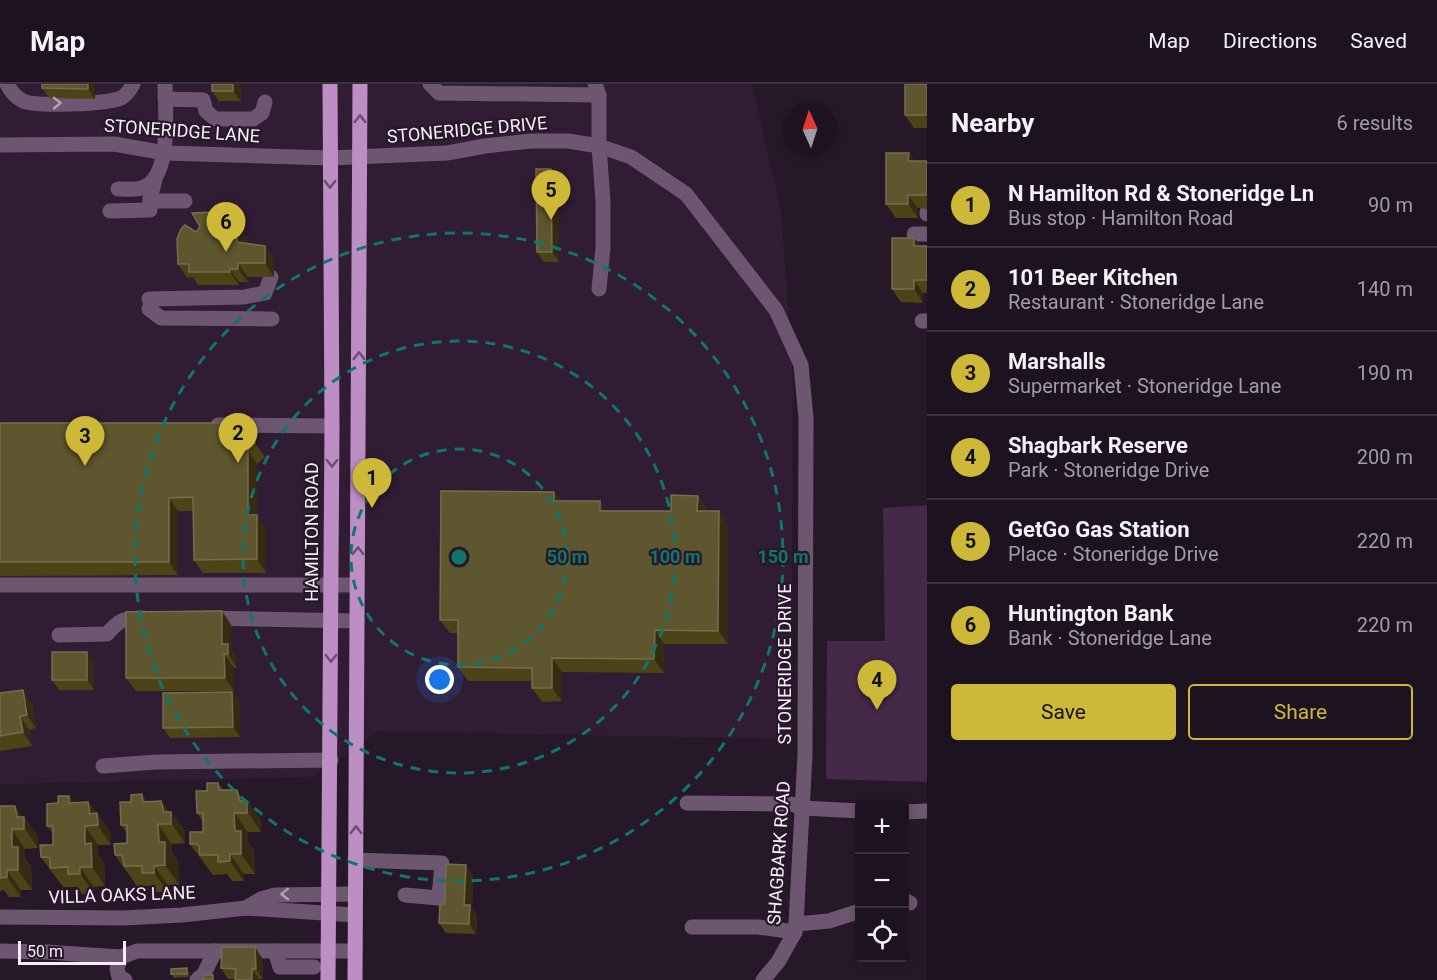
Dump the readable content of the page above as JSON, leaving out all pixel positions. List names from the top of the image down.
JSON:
{
  "streets": {
    "main road": ["HAMILTON ROAD"],
    "street": [
      "STONERIDGE DRIVE",
      "STONERIDGE LANE",
      "SHAGBARK ROAD",
      "VILLA OAKS LANE"
    ]
  },
  "crossings": [
    ["STONERIDGE DRIVE", "STONERIDGE LANE"],
    ["STONERIDGE DRIVE", "SHAGBARK ROAD"],
    ["STONERIDGE LANE", "HAMILTON ROAD"],
    ["HAMILTON ROAD", "VILLA OAKS LANE"]
  ],
  "scale_bar": "50 m",
  "north": "top",
  "page": {
    "header": "Map",
    "nav": ["Map", "Directions", "Saved"],
    "heading": ["Nearby", "6 results"],
    "list": [
      {
        "mark": "1",
        "name": "N Hamilton Rd & Stoneridge Ln",
        "note": "Bus stop · Hamilton Road",
        "value": "90 m"
      },
      {
        "mark": "2",
        "name": "101 Beer Kitchen",
        "note": "Restaurant · Stoneridge Lane",
        "value": "140 m"
      },
      {
        "mark": "3",
        "name": "Marshalls",
        "note": "Supermarket · Stoneridge Lane",
        "value": "190 m"
      },
      {
        "mark": "4",
        "name": "Shagbark Reserve",
        "note": "Park · Stoneridge Drive",
        "value": "200 m"
      },
      {
        "mark": "5",
        "name": "GetGo Gas Station",
        "note": "Place · Stoneridge Drive",
        "value": "220 m"
      },
      {
        "mark": "6",
        "name": "Huntington Bank",
        "note": "Bank · Stoneridge Lane",
        "value": "220 m"
      }
    ],
    "pins": [
      "5",
      "6",
      "2",
      "3",
      "1",
      "4"
    ],
    "buttons": ["Save", "Share"],
    "map_buttons": ["+", "−"],
    "scale": "50 m"
  },
  "rings": ["50 m", "100 m", "150 m"]
}
